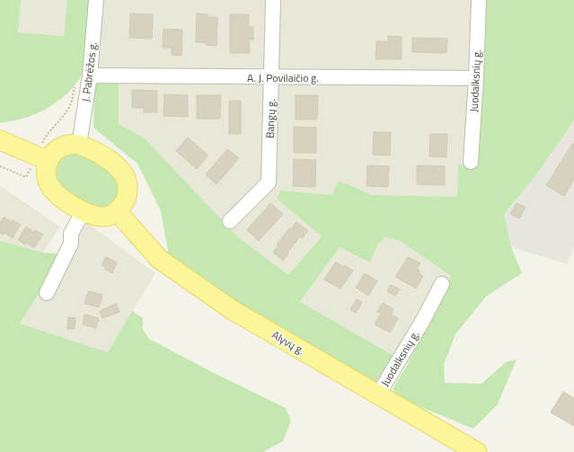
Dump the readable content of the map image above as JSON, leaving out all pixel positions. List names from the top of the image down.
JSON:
{
  "streets": {
    "main road": ["Alyvų g."],
    "street": [
      "J. Pabrėžos g.",
      "A. J. Povilaičio g.",
      "Juodalksnių g.",
      "Bangų g."
    ]
  },
  "crossings": [
    ["J. Pabrėžos g.", "A. J. Povilaičio g."],
    ["J. Pabrėžos g.", "Alyvų g."],
    ["A. J. Povilaičio g.", "Juodalksnių g."],
    ["A. J. Povilaičio g.", "Bangų g."],
    ["Juodalksnių g.", "Alyvų g."]
  ]
}
